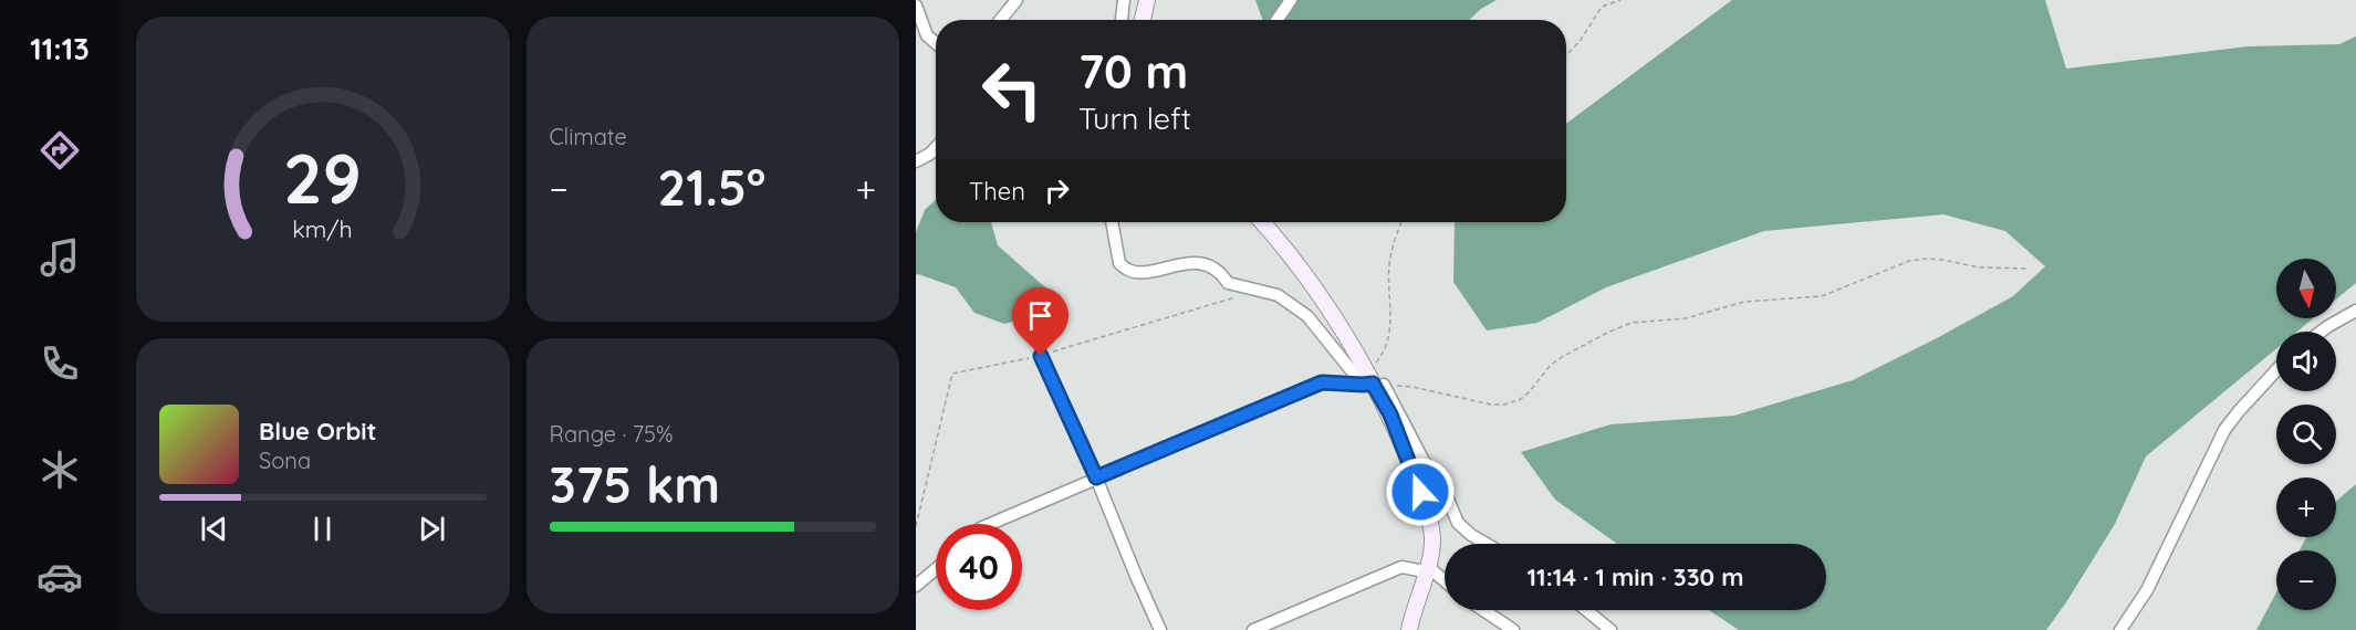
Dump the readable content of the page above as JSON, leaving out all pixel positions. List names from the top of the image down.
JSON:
{
  "north": "bottom",
  "page": {
    "tabs": "11:13",
    "tile": [
      "Climate",
      ["Range · 75%", "375 km"]
    ],
    "turn": ["70 m", "Turn left"],
    "then": "Then",
    "heat": ["−", "21.5°", "+"],
    "map_buttons": ["+", "−"],
    "song": ["Blue Orbit", "Sona"],
    "limit": "40",
    "trip": "11:14 · 1 min · 330 m",
    "gauge": ["29", "km/h"]
  }
}
